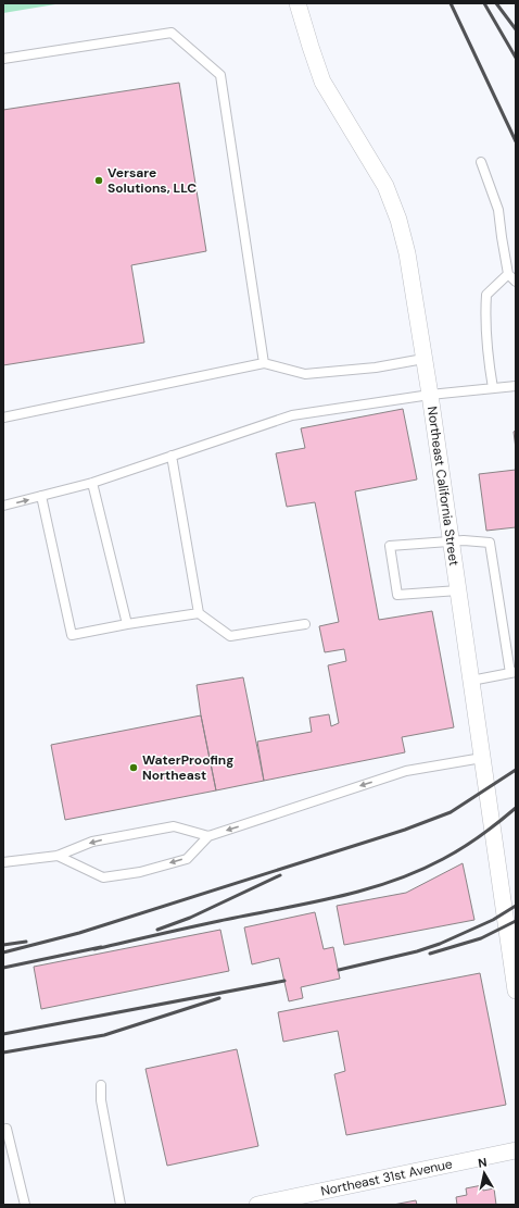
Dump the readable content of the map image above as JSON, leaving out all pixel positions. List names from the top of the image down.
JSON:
{
  "streets": {
    "street": ["Northeast California Street", "Northeast 31st Avenue"]
  },
  "places": ["Versare Solutions, LLC", "WaterProofing Northeast"],
  "north": "top"
}
